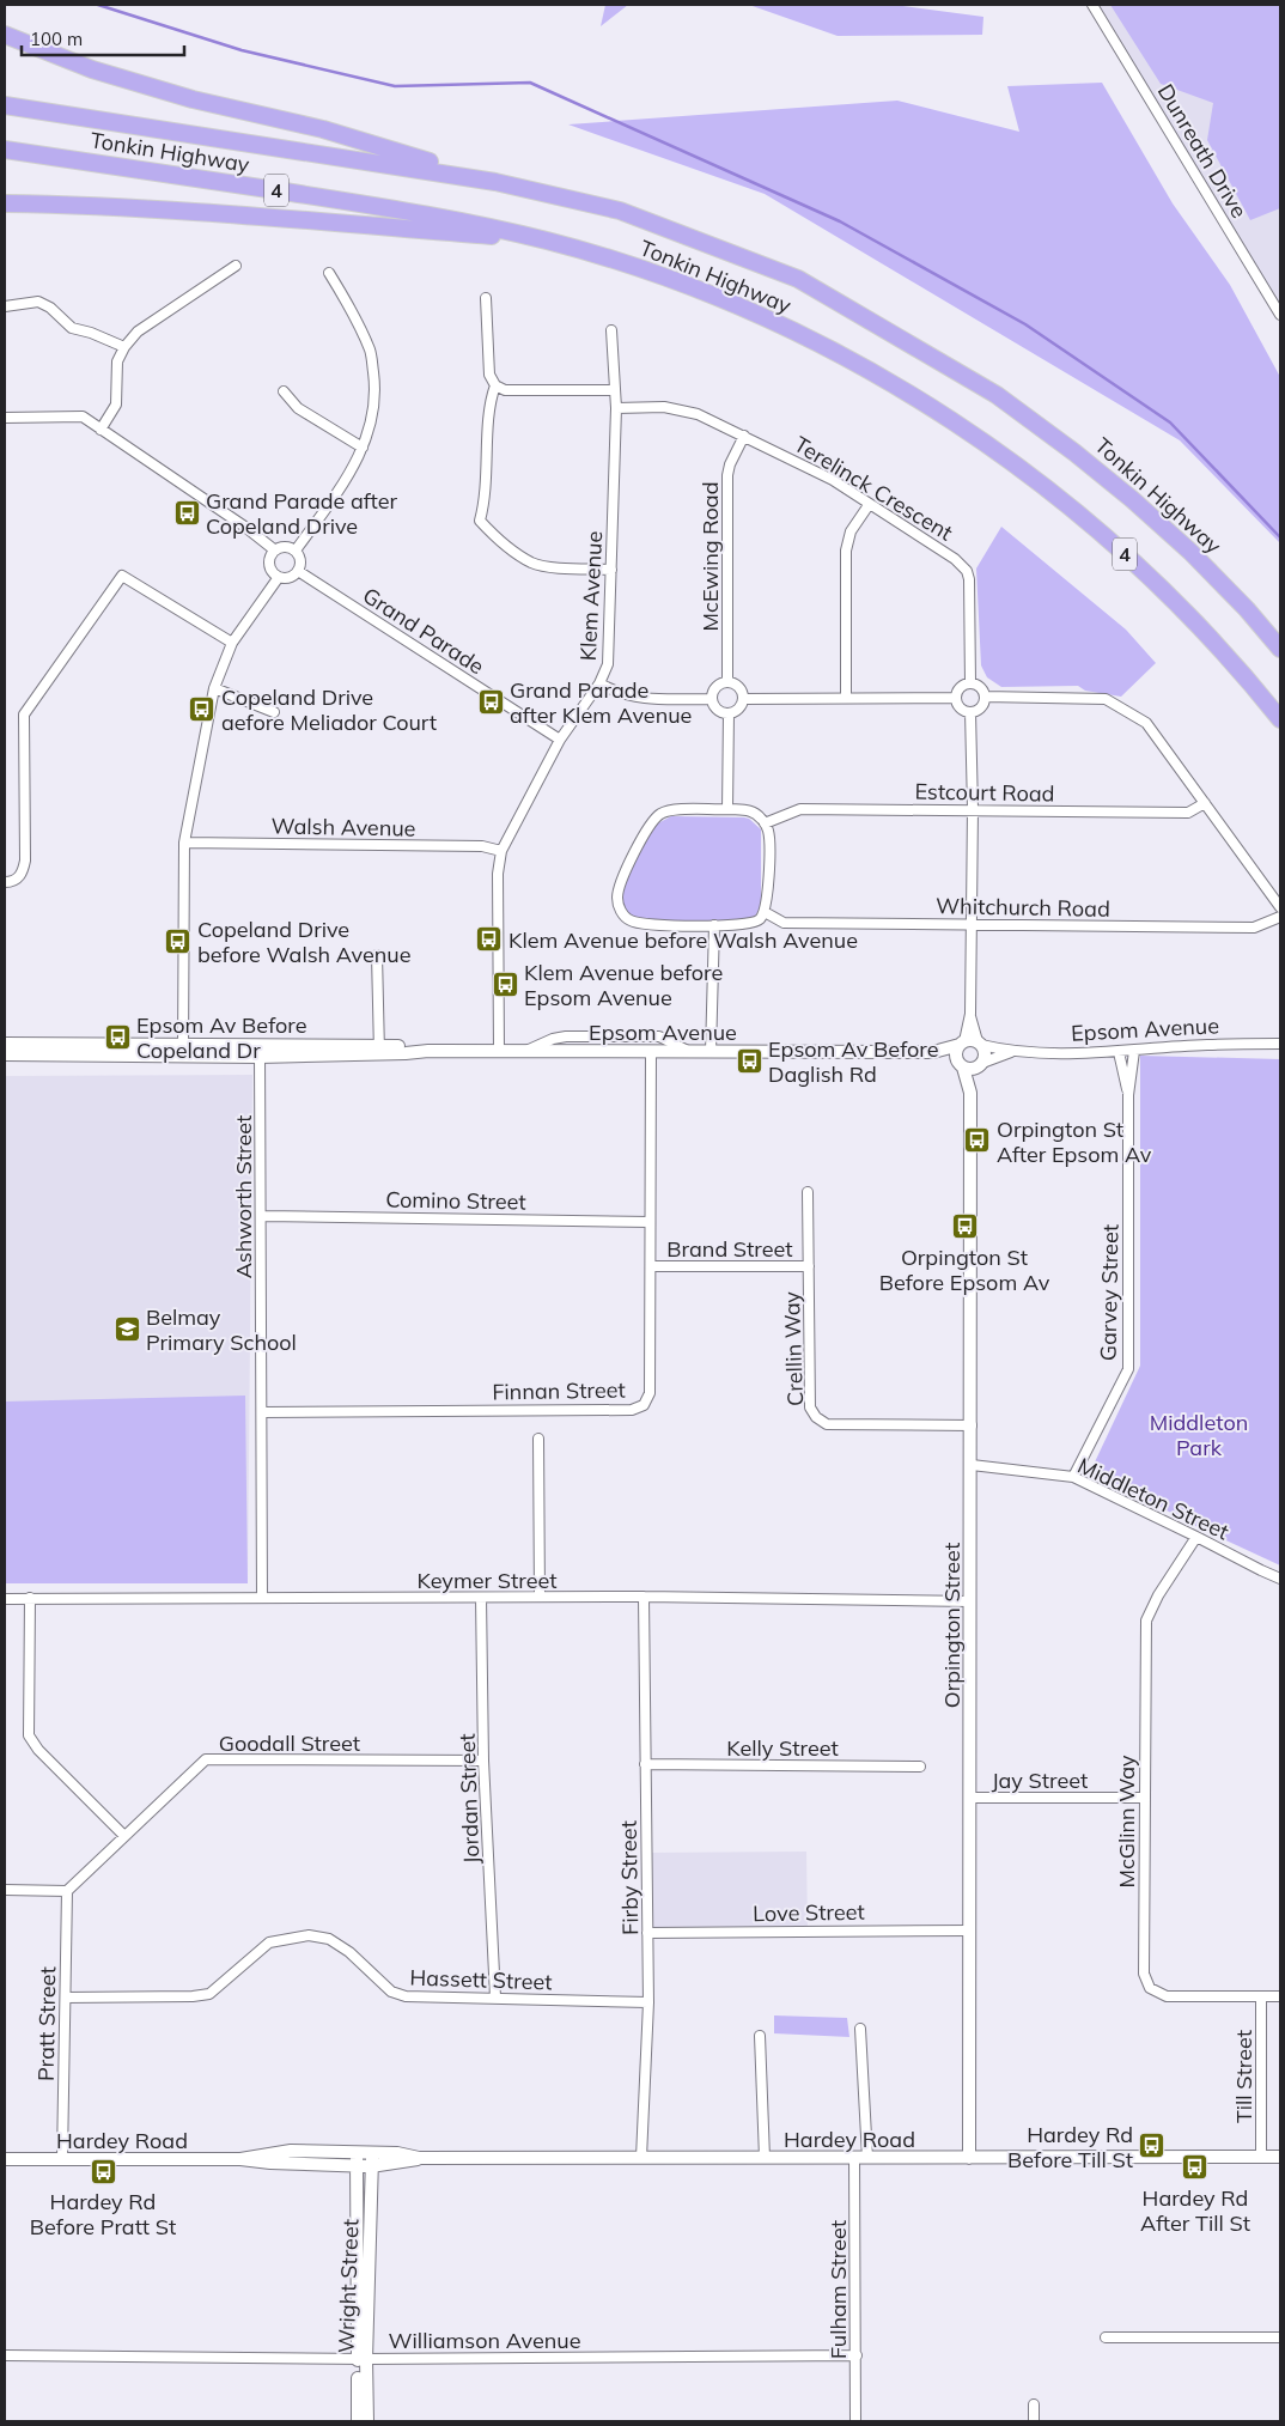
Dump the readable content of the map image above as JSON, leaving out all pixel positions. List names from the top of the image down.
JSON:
{
  "streets": {
    "highway": ["Tonkin Highway", "4"],
    "street": [
      "Dunreath Drive",
      "Terelinck Crescent",
      "McEwing Road",
      "Klem Avenue",
      "Grand Parade",
      "Estcourt Road",
      "Walsh Avenue",
      "Whitchurch Road",
      "Epsom Avenue",
      "Ashworth Street",
      "Comino Street",
      "Brand Street",
      "Garvey Street",
      "Crellin Way",
      "Finnan Street",
      "Middleton Street",
      "Keymer Street",
      "Orpington Street",
      "Goodall Street",
      "Kelly Street",
      "Jay Street",
      "Jordan Street",
      "McGlinn Way",
      "Firby Street",
      "Love Street",
      "Hassett Street",
      "Pratt Street",
      "Till Street",
      "Hardey Road",
      "Wright Street",
      "Fulham Street",
      "Williamson Avenue"
    ]
  },
  "crossings": [
    ["Terelinck Crescent", "McEwing Road"],
    ["Terelinck Crescent", "Klem Avenue"],
    ["Klem Avenue", "Grand Parade"],
    ["Klem Avenue", "Walsh Avenue"],
    ["Klem Avenue", "Epsom Avenue"],
    ["Estcourt Road", "Whitchurch Road"],
    ["Epsom Avenue", "Ashworth Street"],
    ["Epsom Avenue", "Garvey Street"],
    ["Epsom Avenue", "Finnan Street"],
    ["Epsom Avenue", "Orpington Street"],
    ["Ashworth Street", "Comino Street"],
    ["Ashworth Street", "Finnan Street"],
    ["Ashworth Street", "Keymer Street"],
    ["Comino Street", "Finnan Street"],
    ["Brand Street", "Crellin Way"],
    ["Brand Street", "Finnan Street"],
    ["Garvey Street", "Middleton Street"],
    ["Crellin Way", "Orpington Street"],
    ["Middleton Street", "Orpington Street"],
    ["Middleton Street", "McGlinn Way"],
    ["Keymer Street", "Orpington Street"],
    ["Keymer Street", "Jordan Street"],
    ["Keymer Street", "Firby Street"],
    ["Orpington Street", "Jay Street"],
    ["Orpington Street", "Love Street"],
    ["Orpington Street", "Hardey Road"],
    ["Goodall Street", "Jordan Street"],
    ["Goodall Street", "Pratt Street"],
    ["Kelly Street", "Firby Street"],
    ["Jay Street", "McGlinn Way"],
    ["Jordan Street", "Hassett Street"],
    ["McGlinn Way", "Till Street"],
    ["Firby Street", "Love Street"],
    ["Firby Street", "Hassett Street"],
    ["Firby Street", "Hardey Road"],
    ["Hassett Street", "Pratt Street"],
    ["Pratt Street", "Hardey Road"],
    ["Till Street", "Hardey Road"],
    ["Hardey Road", "Wright Street"],
    ["Hardey Road", "Fulham Street"],
    ["Wright Street", "Williamson Avenue"],
    ["Fulham Street", "Williamson Avenue"]
  ],
  "parks": ["Middleton Park"],
  "places": {
    "bus stop": [
      "Grand Parade after Copeland Drive",
      "Grand Parade after Klem Avenue",
      "Copeland Drive aefore Meliador Court",
      "Klem Avenue before Walsh Avenue",
      "Copeland Drive before Walsh Avenue",
      "Klem Avenue before Epsom Avenue",
      "Epsom Av Before Copeland Dr",
      "Epsom Av Before Daglish Rd",
      "Orpington St After Epsom Av",
      "Orpington St Before Epsom Av",
      "Hardey Rd Before Till St",
      "Hardey Rd After Till St",
      "Hardey Rd Before Pratt St"
    ],
    "school or university": ["Belmay Primary School"]
  },
  "scale_bar": "100 m"
}
